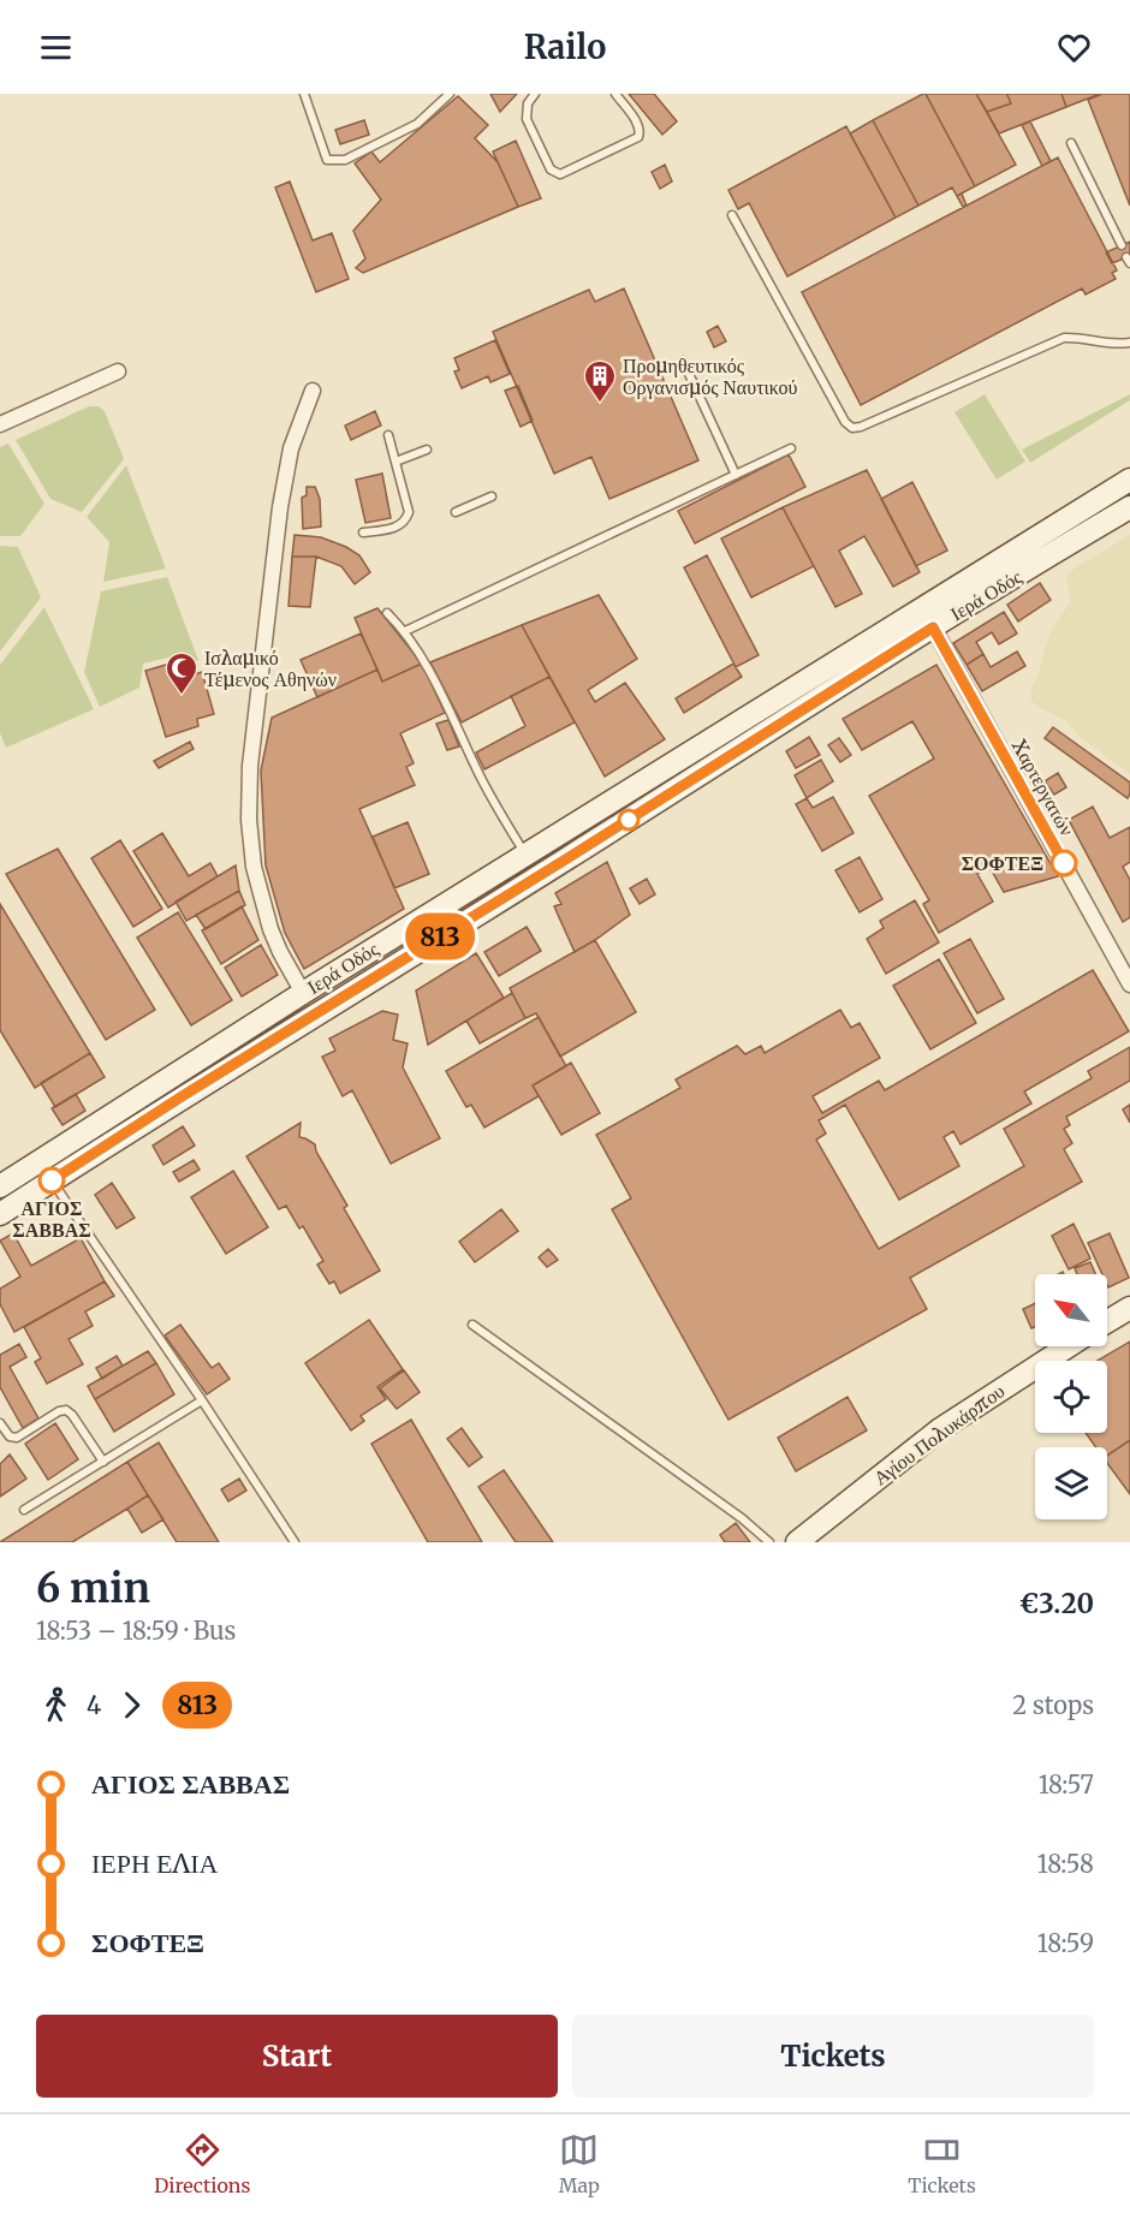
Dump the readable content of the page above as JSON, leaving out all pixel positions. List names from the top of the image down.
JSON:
{
  "streets": {
    "main road": ["Ιερά Οδός", "Αγίου Πολυκάρπου"],
    "street": ["Χαρτεργατών"]
  },
  "crossings": [
    ["Ιερά Οδός", "Χαρτεργατών"]
  ],
  "places": {
    "building": ["Προμηθευτικός Οργανισμός Ναυτικού"],
    "mosque": ["Ισλαμικό Τέμενος Αθηνών"],
    "other": ["ΣΟΦΤΕΞ", "ΑΓΙΟΣ ΣΑΒΒΑΣ"]
  },
  "lines": ["bus line 813"],
  "north": "top left",
  "page": {
    "header": "Railo",
    "on_map": "813",
    "heading": ["6 min", "18:53 – 18:59 · Bus", "€3.20"],
    "legs": ["4", "813", "2 stops"],
    "list": [
      {
        "name": "ΑΓΙΟΣ ΣΑΒΒΑΣ",
        "value": "18:57"
      },
      {
        "name": "ΙΕΡΗ ΕΛΙΑ",
        "value": "18:58"
      },
      {
        "name": "ΣΟΦΤΕΞ",
        "value": "18:59"
      }
    ],
    "buttons": ["Start", "Tickets"],
    "tabs": ["Directions", "Map", "Tickets"]
  }
}
